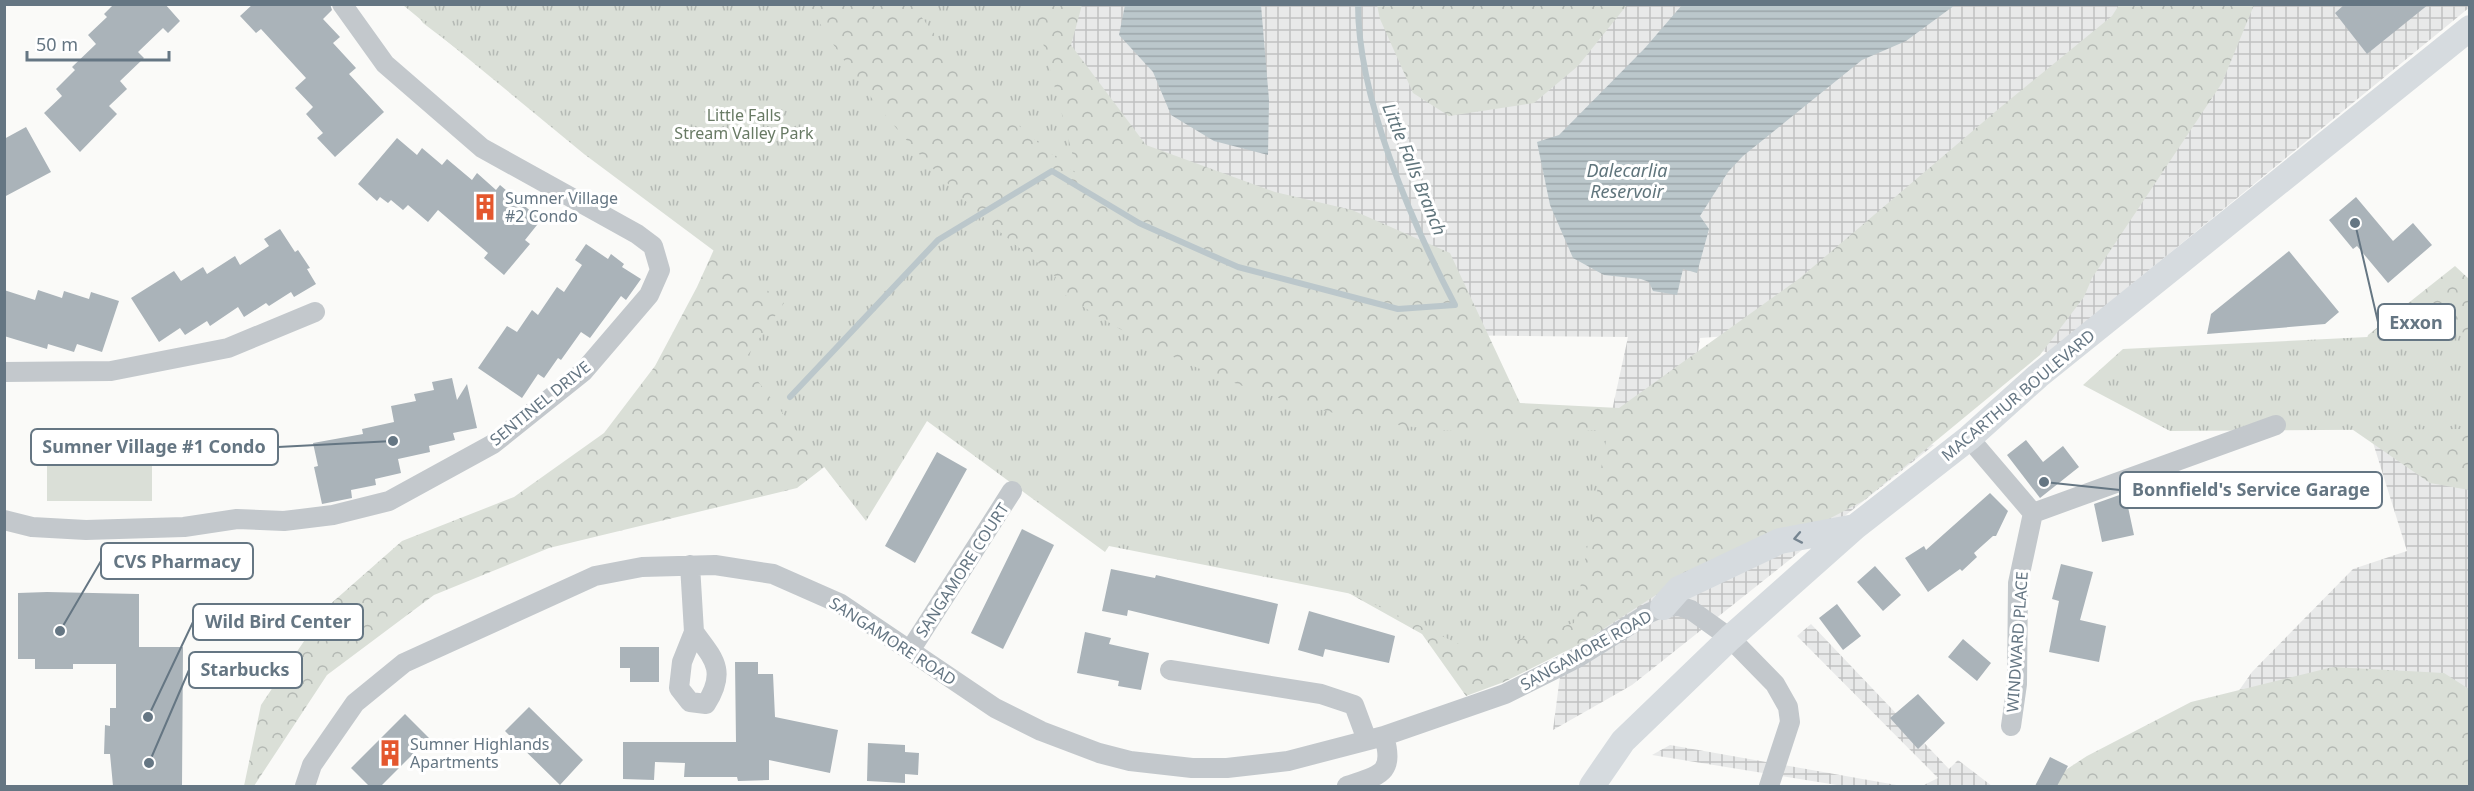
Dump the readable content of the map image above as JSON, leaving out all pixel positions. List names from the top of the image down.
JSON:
{
  "streets": {
    "main road": ["MACARTHUR BOULEVARD"],
    "street": [
      "SENTINEL DRIVE",
      "SANGAMORE COURT",
      "SANGAMORE ROAD",
      "WINDWARD PLACE"
    ]
  },
  "crossings": [
    ["MACARTHUR BOULEVARD", "SANGAMORE ROAD"],
    ["SANGAMORE COURT", "SANGAMORE ROAD"]
  ],
  "water": ["Little Falls Branch", "Dalecarlia Reservoir"],
  "parks": ["Little Falls Stream Valley Park"],
  "places": {
    "building": ["Sumner Village #2 Condo", "Sumner Highlands Apartments"],
    "other": [
      "Exxon",
      "Sumner Village #1 Condo",
      "Bonnfield's Service Garage",
      "CVS Pharmacy",
      "Wild Bird Center",
      "Starbucks"
    ]
  },
  "scale_bar": "50 m"
}
